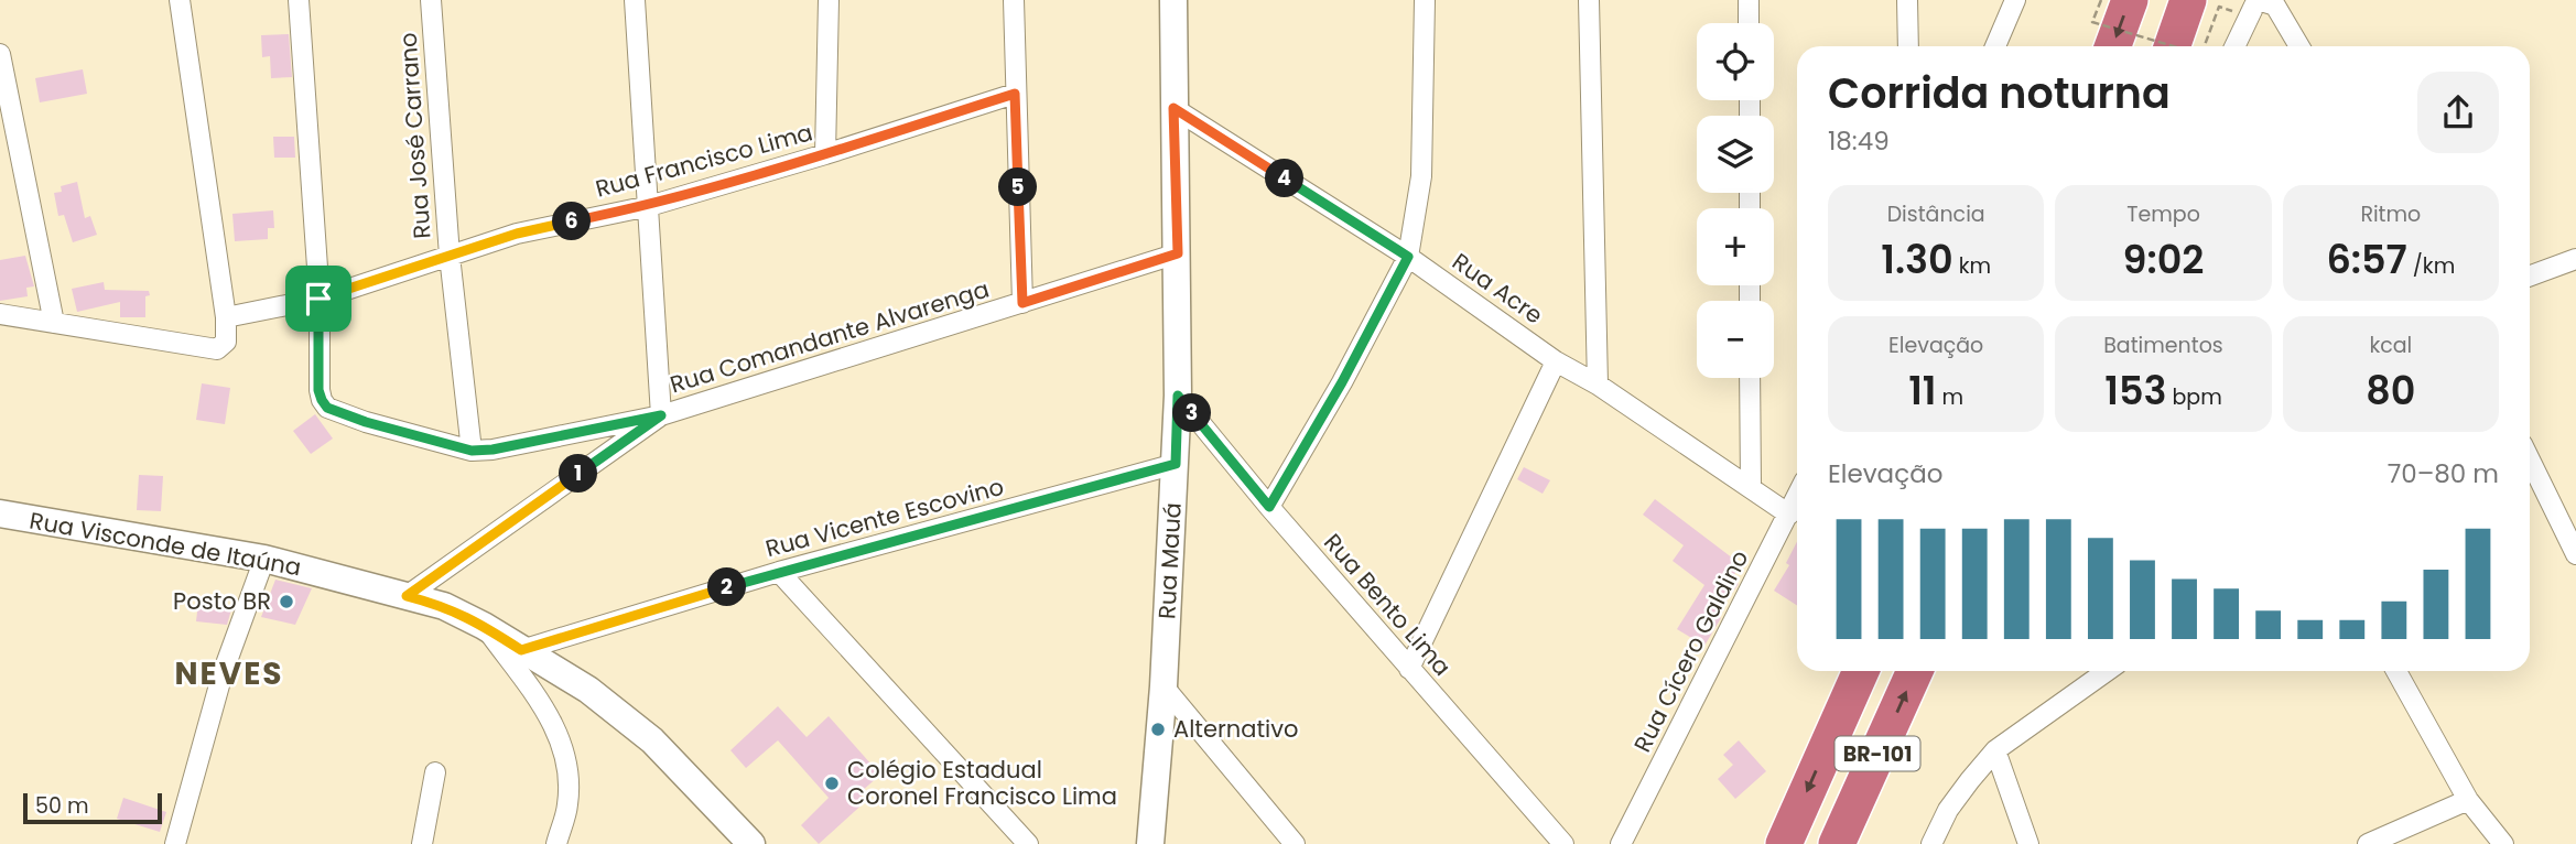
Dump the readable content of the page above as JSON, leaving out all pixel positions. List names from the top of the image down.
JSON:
{
  "streets": {
    "highway": ["BR-101"],
    "street": [
      "Rua José Carrano",
      "Rua Francisco Lima",
      "Rua Acre",
      "Rua Comandante Alvarenga",
      "Rua Vicente Escovino",
      "Rua Visconde de Itaúna",
      "Rua Mauá",
      "Rua Bento Lima",
      "Rua Cícero Galdino"
    ]
  },
  "crossings": [
    ["Rua José Carrano", "Rua Francisco Lima"],
    ["Rua Acre", "Rua Mauá"],
    ["Rua Acre", "Rua Cícero Galdino"],
    ["Rua Comandante Alvarenga", "Rua Visconde de Itaúna"],
    ["Rua Comandante Alvarenga", "Rua Mauá"],
    ["Rua Vicente Escovino", "Rua Visconde de Itaúna"],
    ["Rua Vicente Escovino", "Rua Mauá"],
    ["Rua Mauá", "Rua Bento Lima"]
  ],
  "districts": ["NEVES"],
  "places": ["Posto BR", "Alternativo", "Colégio Estadual Coronel Francisco Lima"],
  "scale_bar": "50 m",
  "page": {
    "map_buttons": ["+", "−"],
    "heading": ["Corrida noturna", "18:49"],
    "pins": [
      "4",
      "5",
      "6",
      "3",
      "1",
      "2"
    ],
    "stats": [
      ["Distância", "1.30 km"],
      ["Tempo", "9:02"],
      ["Ritmo", "6:57 /km"],
      ["Elevação", "11 m"],
      ["Batimentos", "153 bpm"],
      ["kcal", "80"]
    ],
    "chart": ["Elevação", "70–80 m"],
    "scale": "50 m"
  }
}
